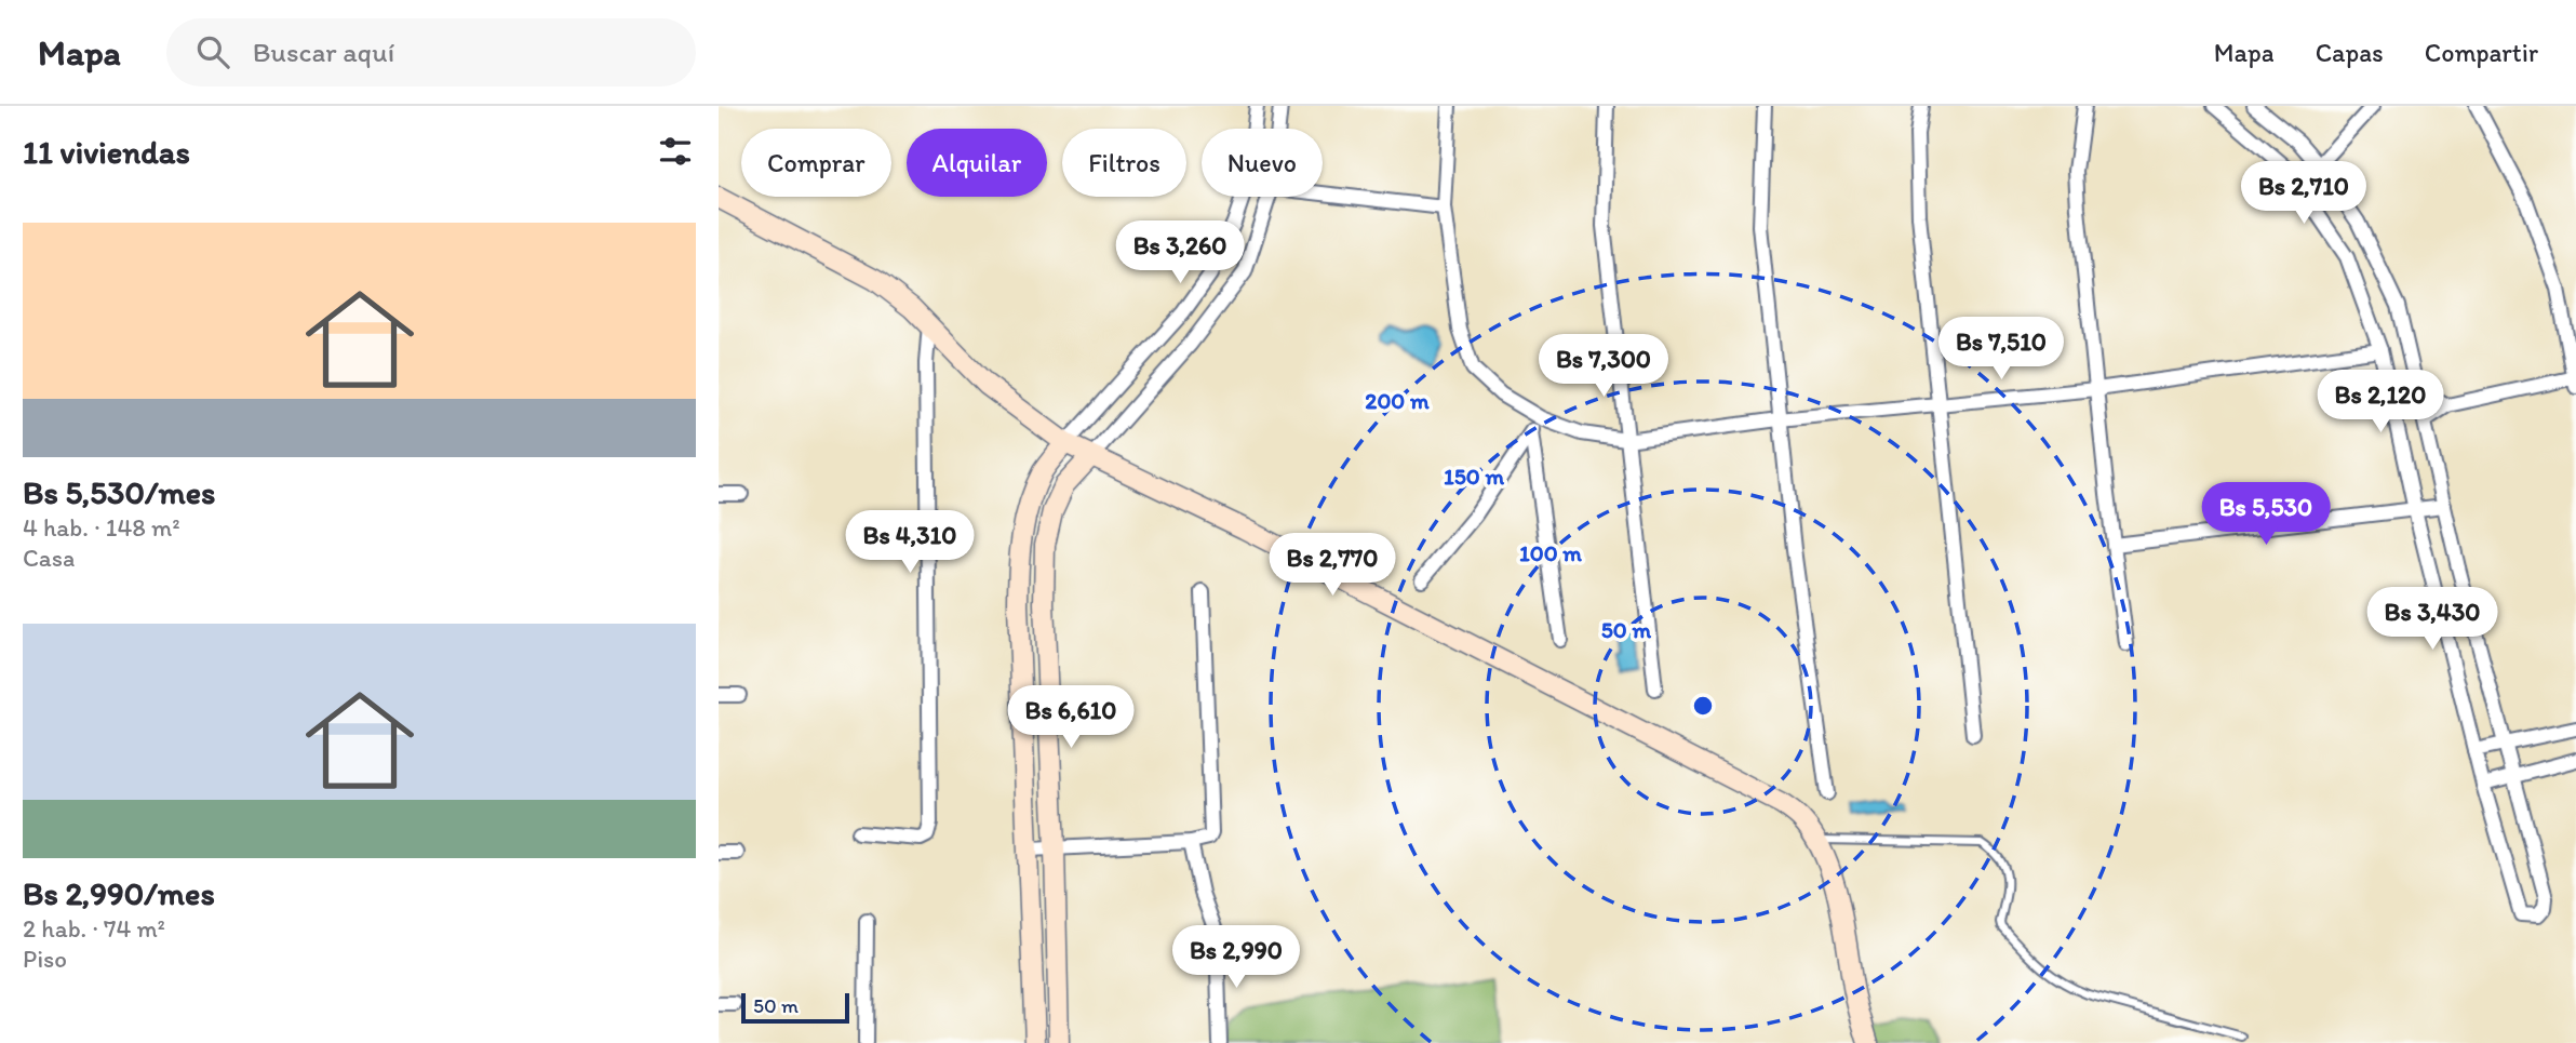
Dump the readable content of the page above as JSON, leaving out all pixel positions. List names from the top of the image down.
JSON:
{
  "scale_bar": "50 m",
  "page": {
    "header": "Mapa",
    "search": "Buscar aquí",
    "nav": ["Mapa", "Capas", "Compartir"],
    "heading": "11 viviendas",
    "chip": [
      "Comprar",
      "Alquilar",
      "Filtros",
      "Nuevo"
    ],
    "price": [
      "Bs 2,710",
      "Bs 3,260",
      "Bs 7,510",
      "Bs 7,300",
      "Bs 2,120",
      "Bs 5,530",
      "Bs 4,310",
      "Bs 2,770",
      "Bs 3,430",
      "Bs 6,610",
      "Bs 2,990"
    ],
    "list": [
      {
        "name": "Bs 5,530/mes",
        "note": "4 hab. · 148 m² · Casa"
      },
      {
        "name": "Bs 2,990/mes",
        "note": "2 hab. · 74 m² · Piso"
      }
    ],
    "scale": "50 m"
  },
  "rings": [
    "200 m",
    "150 m",
    "100 m",
    "50 m"
  ]
}
